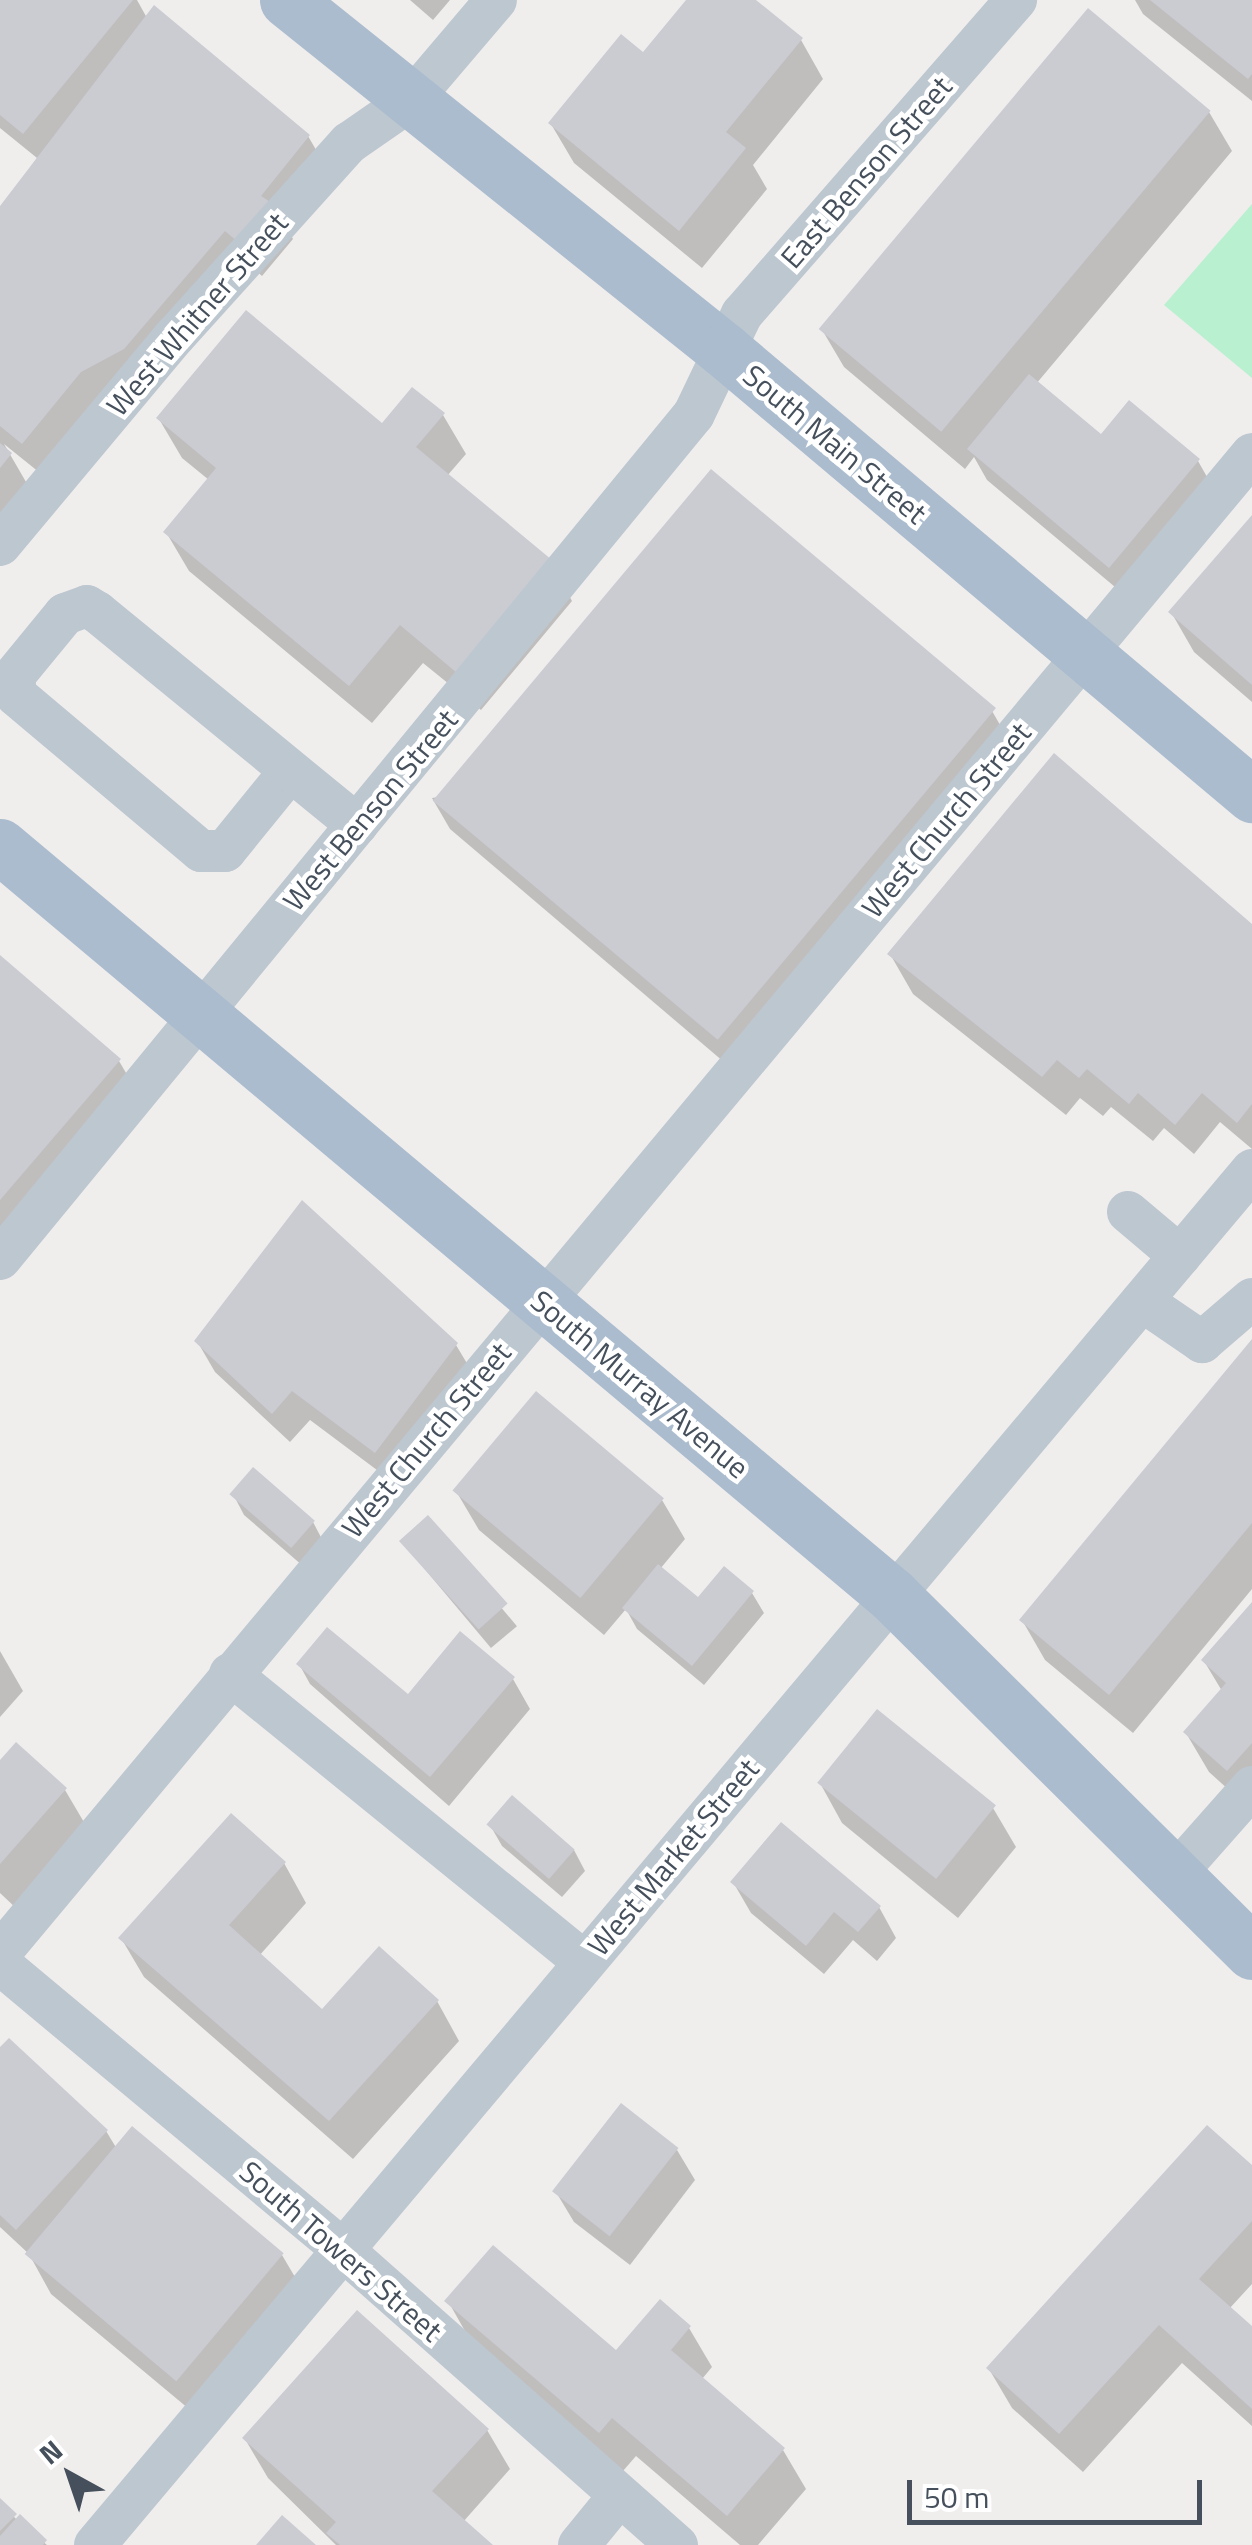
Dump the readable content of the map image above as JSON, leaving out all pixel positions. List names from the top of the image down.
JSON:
{
  "streets": {
    "main road": ["South Main Street", "South Murray Avenue"],
    "street": [
      "East Benson Street",
      "West Whitner Street",
      "West Benson Street",
      "West Church Street",
      "West Market Street",
      "South Towers Street"
    ]
  },
  "crossings": [
    ["East Benson Street", "South Main Street"],
    ["East Benson Street", "West Benson Street"],
    ["West Whitner Street", "South Main Street"],
    ["South Main Street", "West Benson Street"],
    ["South Main Street", "West Church Street"],
    ["West Benson Street", "South Murray Avenue"],
    ["West Church Street", "South Murray Avenue"],
    ["South Murray Avenue", "West Market Street"],
    ["West Market Street", "South Towers Street"]
  ],
  "scale_bar": "50 m",
  "north": "top left"
}
